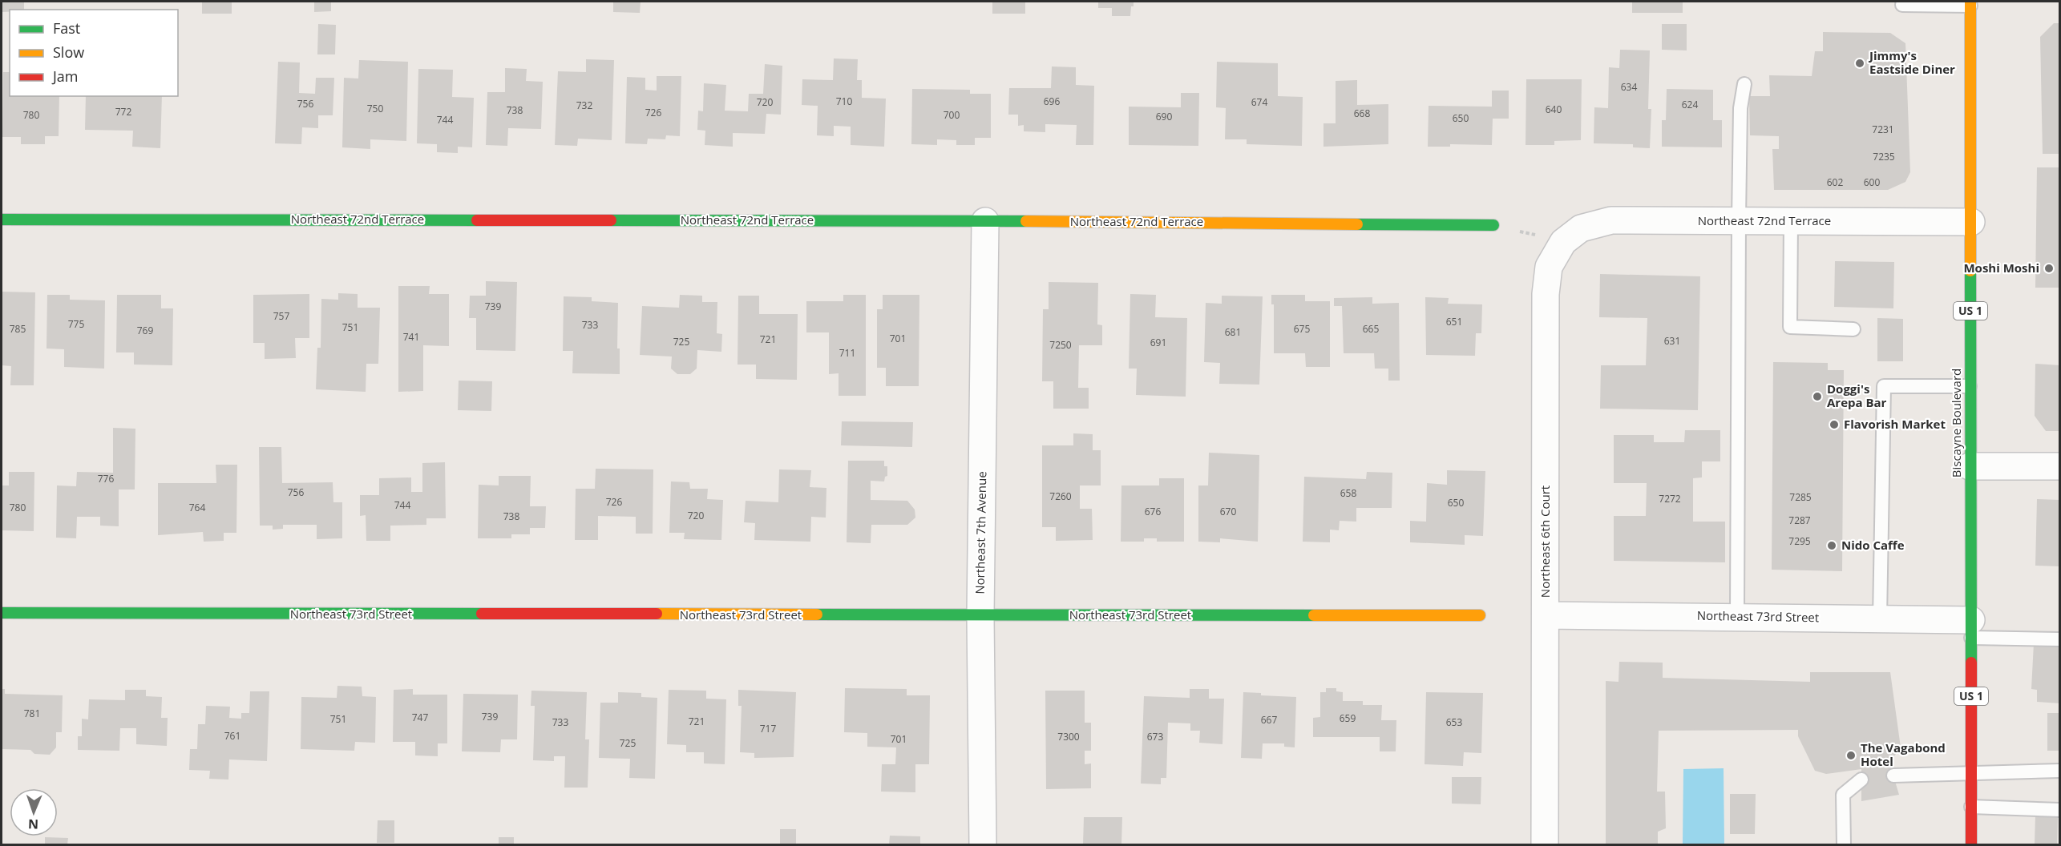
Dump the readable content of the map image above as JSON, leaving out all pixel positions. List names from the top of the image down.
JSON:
{
  "streets": {
    "street": [
      "Northeast 72nd Terrace",
      "US 1",
      "Biscayne Boulevard",
      "Northeast 7th Avenue",
      "Northeast 6th Court",
      "Northeast 73rd Street"
    ]
  },
  "crossings": [
    ["Northeast 72nd Terrace", "Biscayne Boulevard"],
    ["Northeast 72nd Terrace", "Northeast 7th Avenue"],
    ["Northeast 72nd Terrace", "Northeast 6th Court"],
    ["Biscayne Boulevard", "Northeast 73rd Street"],
    ["Northeast 7th Avenue", "Northeast 73rd Street"],
    ["Northeast 6th Court", "Northeast 73rd Street"]
  ],
  "places": [
    "Jimmy's Eastside Diner",
    "Moshi Moshi",
    "Doggi's Arepa Bar",
    "Flavorish Market",
    "Nido Caffe",
    "The Vagabond Hotel"
  ],
  "house_numbers": [
    "634",
    "710",
    "696",
    "720",
    "674",
    "756",
    "624",
    "732",
    "750",
    "640",
    "738",
    "772",
    "726",
    "668",
    "780",
    "700",
    "690",
    "650",
    "744",
    "7231",
    "7235",
    "602",
    "600",
    "739",
    "757",
    "651",
    "775",
    "733",
    "751",
    "785",
    "675",
    "665",
    "769",
    "681",
    "741",
    "701",
    "721",
    "631",
    "725",
    "691",
    "7250",
    "711",
    "776",
    "756",
    "658",
    "7260",
    "7285",
    "7272",
    "726",
    "650",
    "744",
    "780",
    "764",
    "676",
    "670",
    "720",
    "738",
    "7287",
    "7295",
    "781",
    "739",
    "747",
    "659",
    "751",
    "667",
    "721",
    "733",
    "653",
    "717",
    "761",
    "7300",
    "673",
    "701",
    "725"
  ],
  "legend": ["Fast", "Slow", "Jam"],
  "north": "bottom"
}
